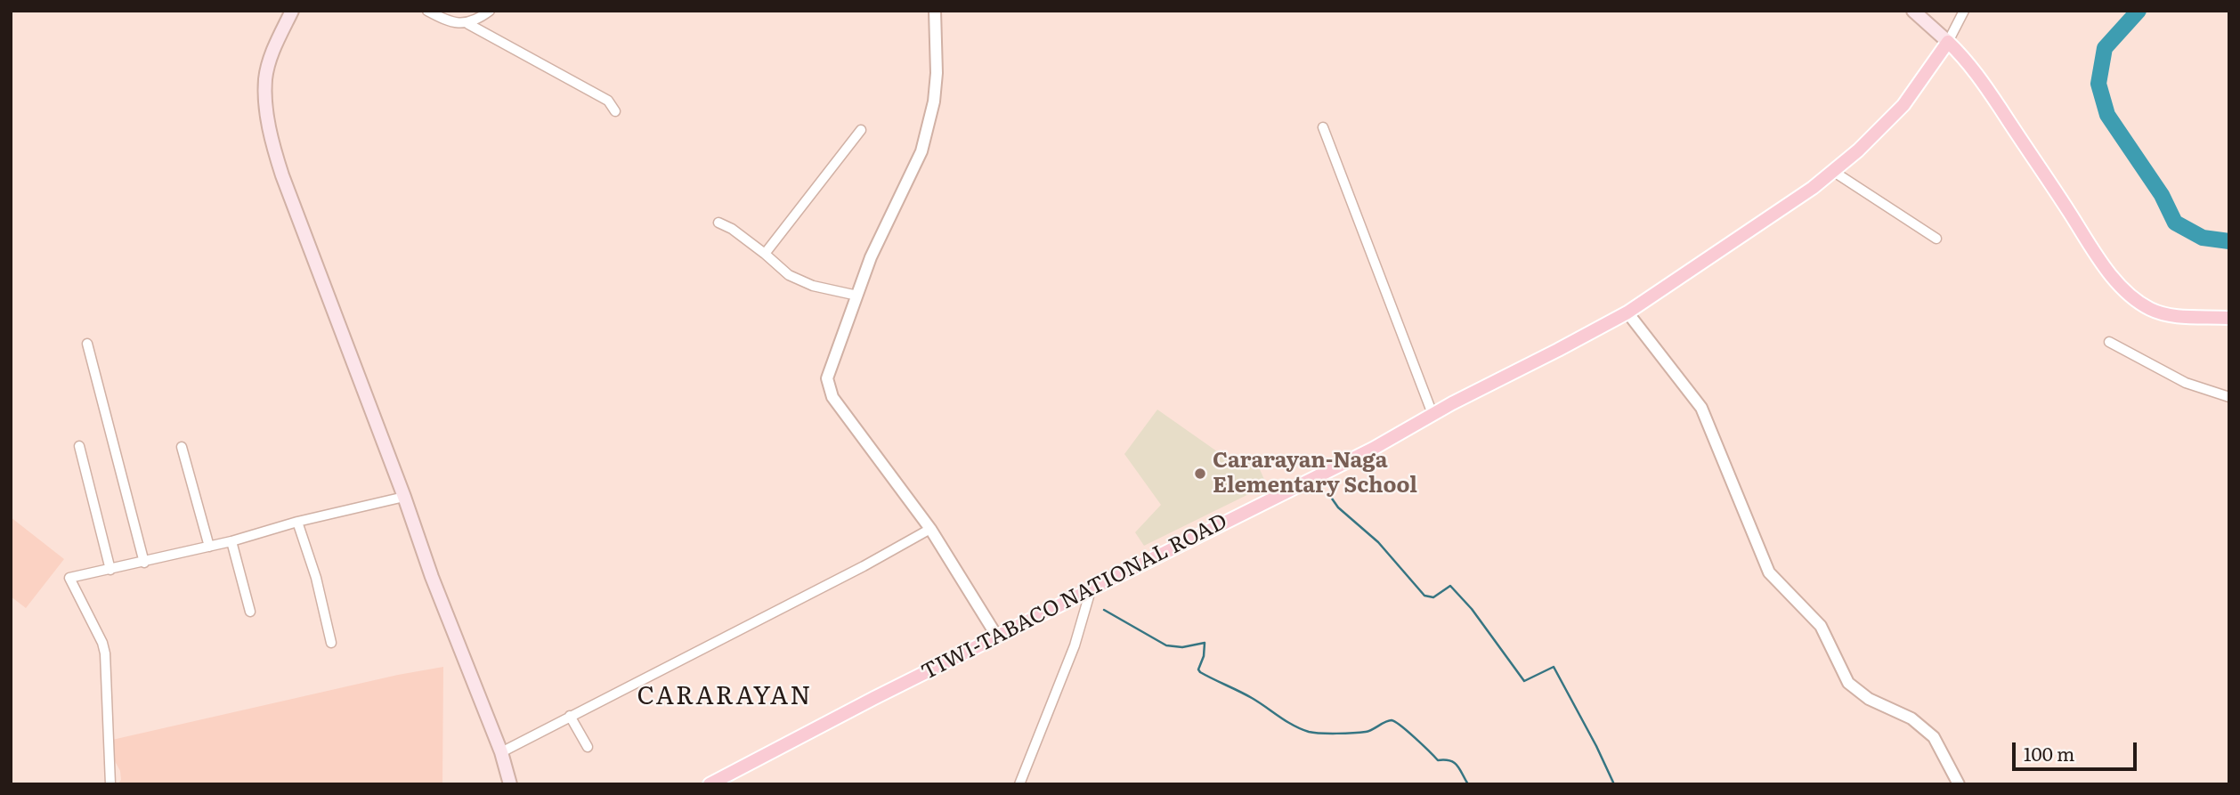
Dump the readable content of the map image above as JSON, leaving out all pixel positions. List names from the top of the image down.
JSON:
{
  "streets": {
    "main road": ["TIWI-TABACO NATIONAL ROAD"]
  },
  "districts": ["CARARAYAN"],
  "places": ["Cararayan-Naga Elementary School"],
  "scale_bar": "100 m"
}
